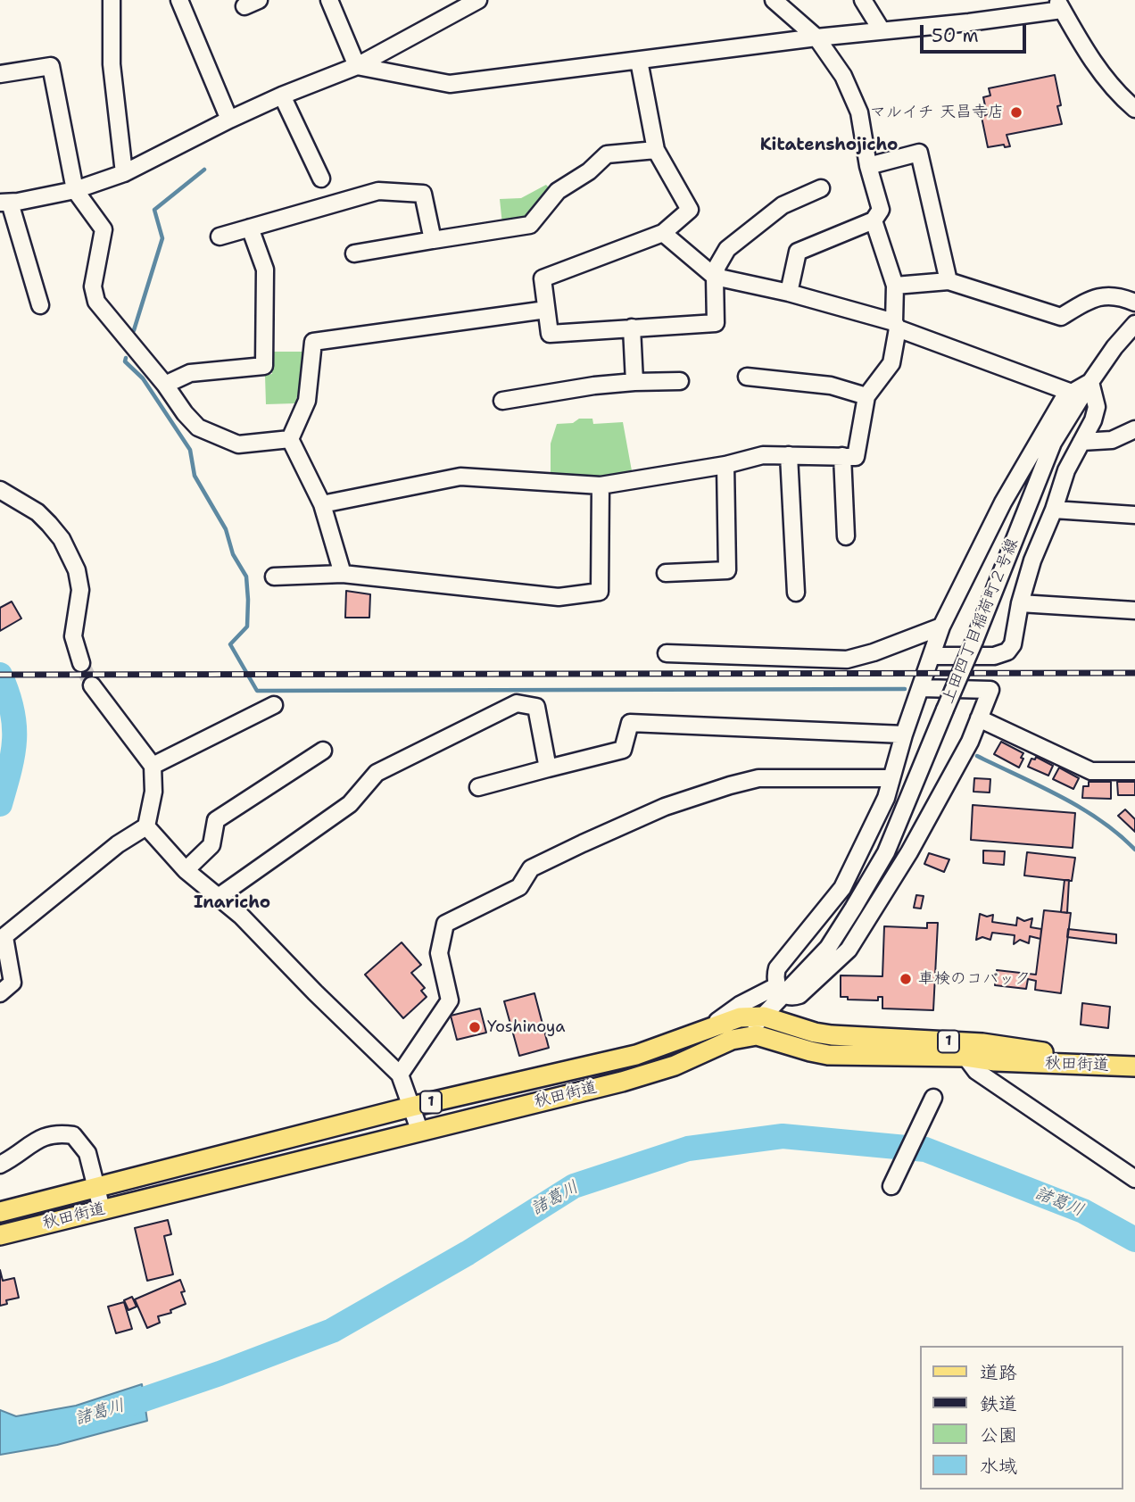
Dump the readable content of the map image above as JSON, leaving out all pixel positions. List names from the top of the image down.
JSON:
{
  "streets": {
    "main road": ["1", "秋田街道"],
    "street": ["上田四丁目稲荷町２号線"]
  },
  "districts": ["Kitatenshojicho", "Inaricho"],
  "water": ["諸葛川"],
  "places": ["マルイチ 天昌寺店", "車検のコバック", "Yoshinoya"],
  "legend": [
    "道路",
    "鉄道",
    "公園",
    "水域"
  ],
  "scale_bar": "50 m"
}
